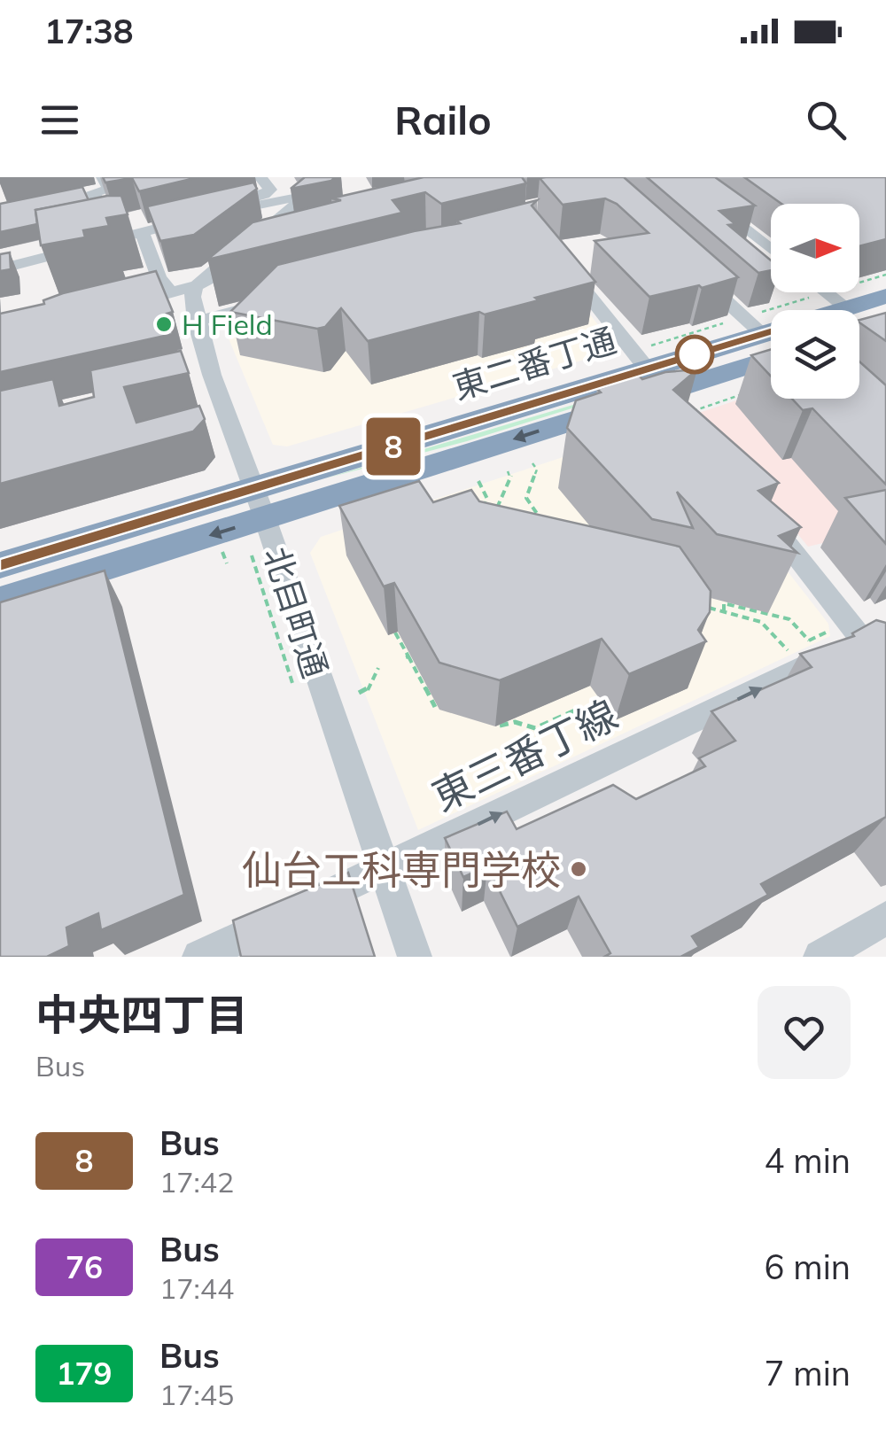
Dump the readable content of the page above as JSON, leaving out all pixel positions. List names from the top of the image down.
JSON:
{
  "streets": {
    "highway": ["東二番丁通"],
    "street": ["北目町通", "東三番丁線"]
  },
  "crossings": [
    ["東二番丁通", "北目町通"],
    ["北目町通", "東三番丁線"]
  ],
  "one_way": ["東三番丁線"],
  "places": ["H Field", "仙台工科専門学校"],
  "lines": ["bus line 8"],
  "north": "right",
  "page": {
    "status": "17:38",
    "header": "Railo",
    "on_map": "8",
    "heading": ["中央四丁目", "Bus"],
    "list": [
      {
        "mark": "8",
        "name": "Bus",
        "note": "17:42",
        "value": "4 min"
      },
      {
        "mark": "76",
        "name": "Bus",
        "note": "17:44",
        "value": "6 min"
      },
      {
        "mark": "179",
        "name": "Bus",
        "note": "17:45",
        "value": "7 min"
      }
    ]
  }
}
